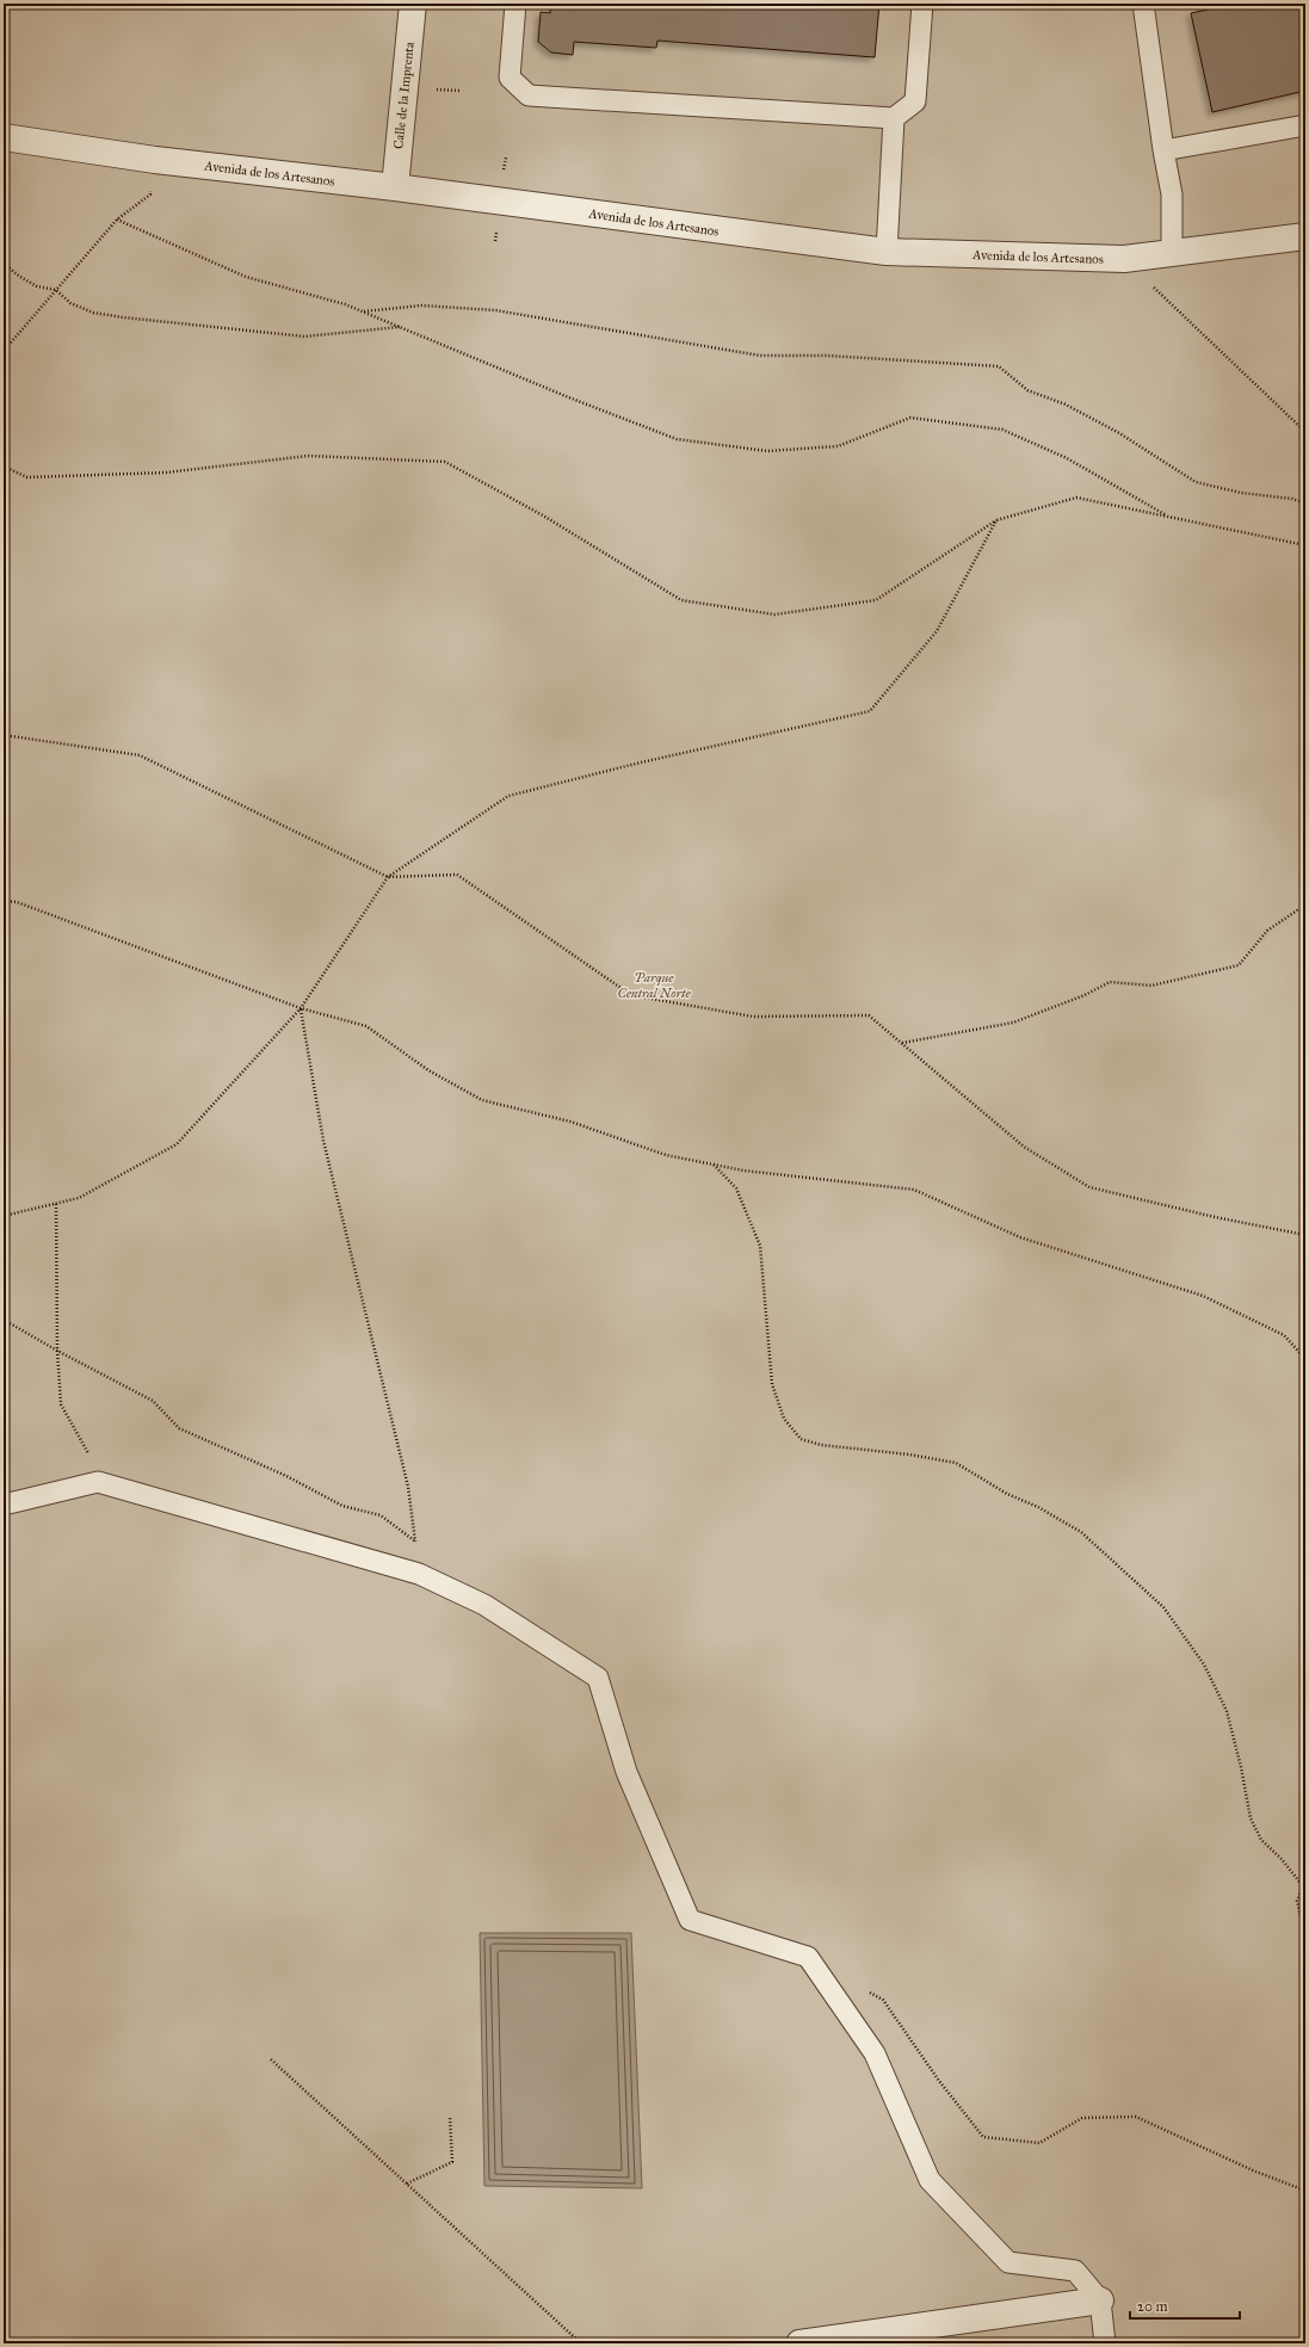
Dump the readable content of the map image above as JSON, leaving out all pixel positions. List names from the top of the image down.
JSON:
{
  "streets": {
    "street": ["Calle de la Imprenta", "Avenida de los Artesanos"]
  },
  "crossings": [
    ["Calle de la Imprenta", "Avenida de los Artesanos"]
  ],
  "parks": ["Parque Central Norte"],
  "scale_bar": "20 m"
}
